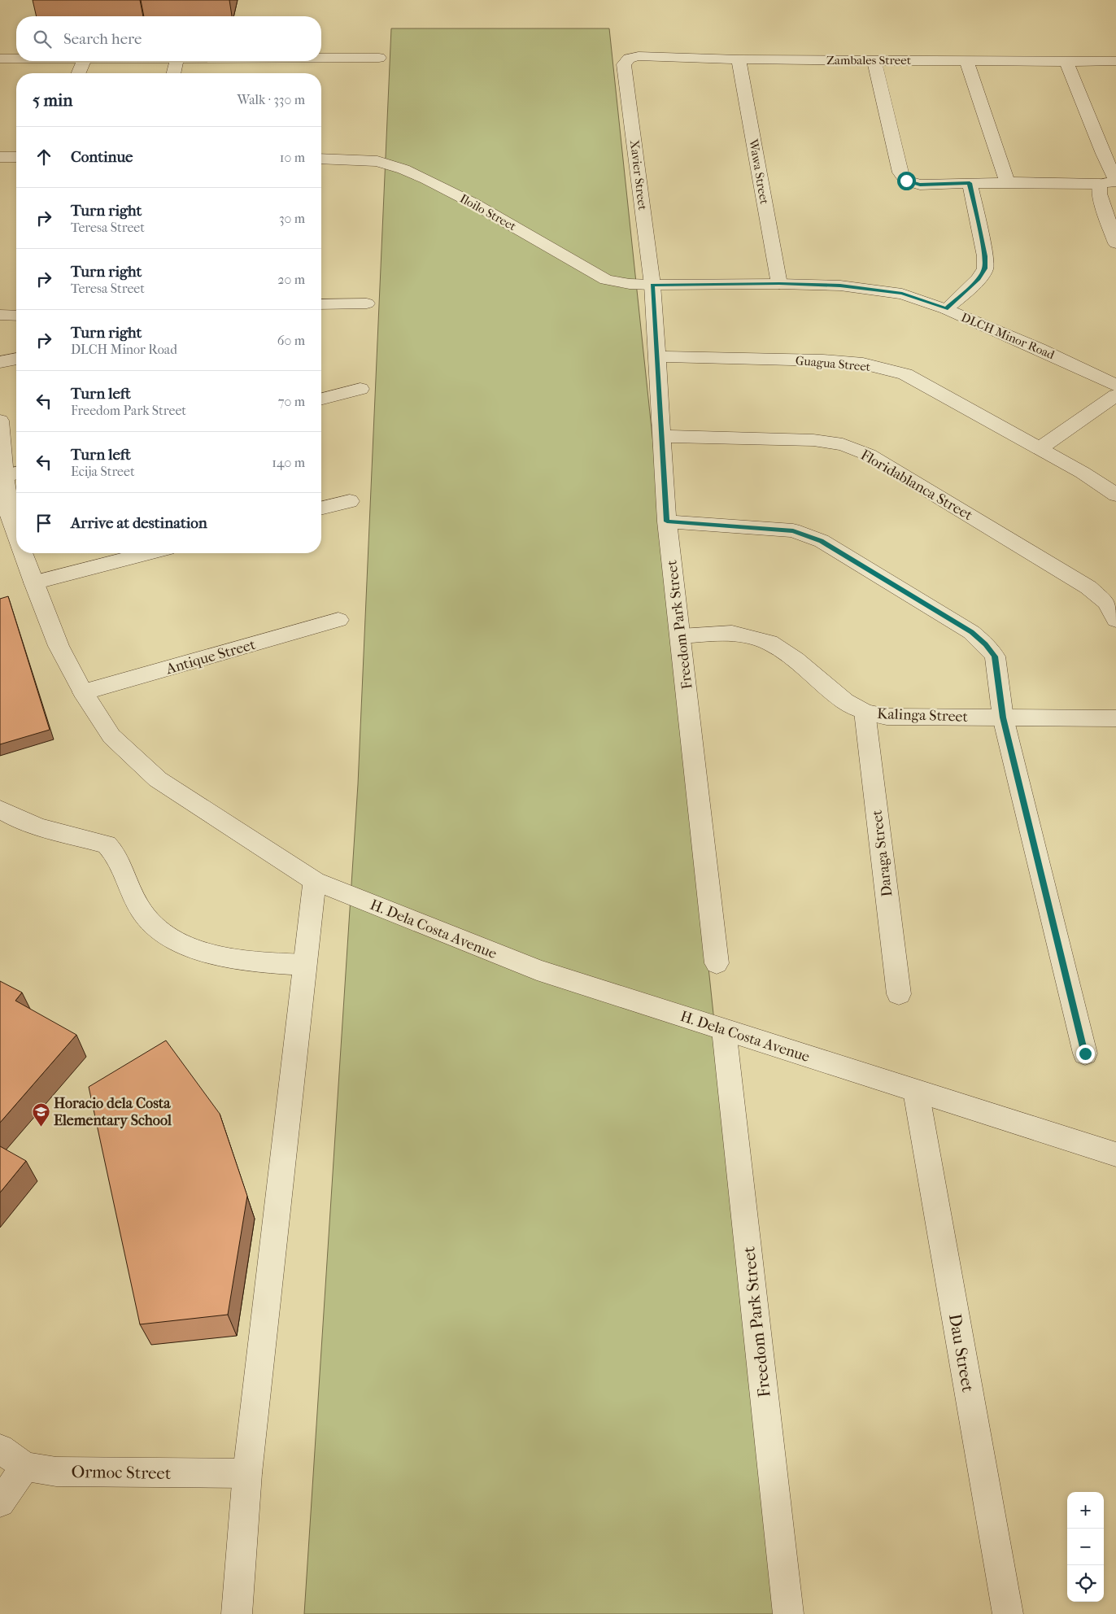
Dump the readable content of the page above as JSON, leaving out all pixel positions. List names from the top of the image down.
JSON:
{
  "streets": {
    "street": [
      "Zambales Street",
      "Wawa Street",
      "Xavier Street",
      "Iloilo Street",
      "DLCH Minor Road",
      "Guagua Street",
      "Floridablanca Street",
      "Freedom Park Street",
      "Antique Street",
      "Kalinga Street",
      "Daraga Street",
      "H. Dela Costa Avenue",
      "Dau Street",
      "Ormoc Street"
    ]
  },
  "crossings": [
    ["Zambales Street", "Wawa Street"],
    ["Zambales Street", "Xavier Street"],
    ["Wawa Street", "DLCH Minor Road"],
    ["Xavier Street", "Iloilo Street"],
    ["Xavier Street", "DLCH Minor Road"],
    ["Xavier Street", "Freedom Park Street"],
    ["Iloilo Street", "DLCH Minor Road"],
    ["Iloilo Street", "Freedom Park Street"],
    ["DLCH Minor Road", "Freedom Park Street"],
    ["Guagua Street", "Freedom Park Street"],
    ["Floridablanca Street", "Freedom Park Street"],
    ["Freedom Park Street", "Kalinga Street"],
    ["Freedom Park Street", "H. Dela Costa Avenue"],
    ["Antique Street", "H. Dela Costa Avenue"],
    ["Kalinga Street", "Daraga Street"],
    ["H. Dela Costa Avenue", "Dau Street"]
  ],
  "places": {
    "school or university": ["Horacio dela Costa Elementary School"]
  },
  "page": {
    "search": "Search here",
    "heading": ["5 min", "Walk · 330 m"],
    "list": [
      ["Continue", "10 m"],
      ["Turn right", "Teresa Street", "30 m"],
      ["Turn right", "Teresa Street", "20 m"],
      ["Turn right", "DLCH Minor Road", "60 m"],
      ["Turn left", "Freedom Park Street", "70 m"],
      ["Turn left", "Ecija Street", "140 m"],
      "Arrive at destination"
    ],
    "map_buttons": ["+", "−"]
  }
}
